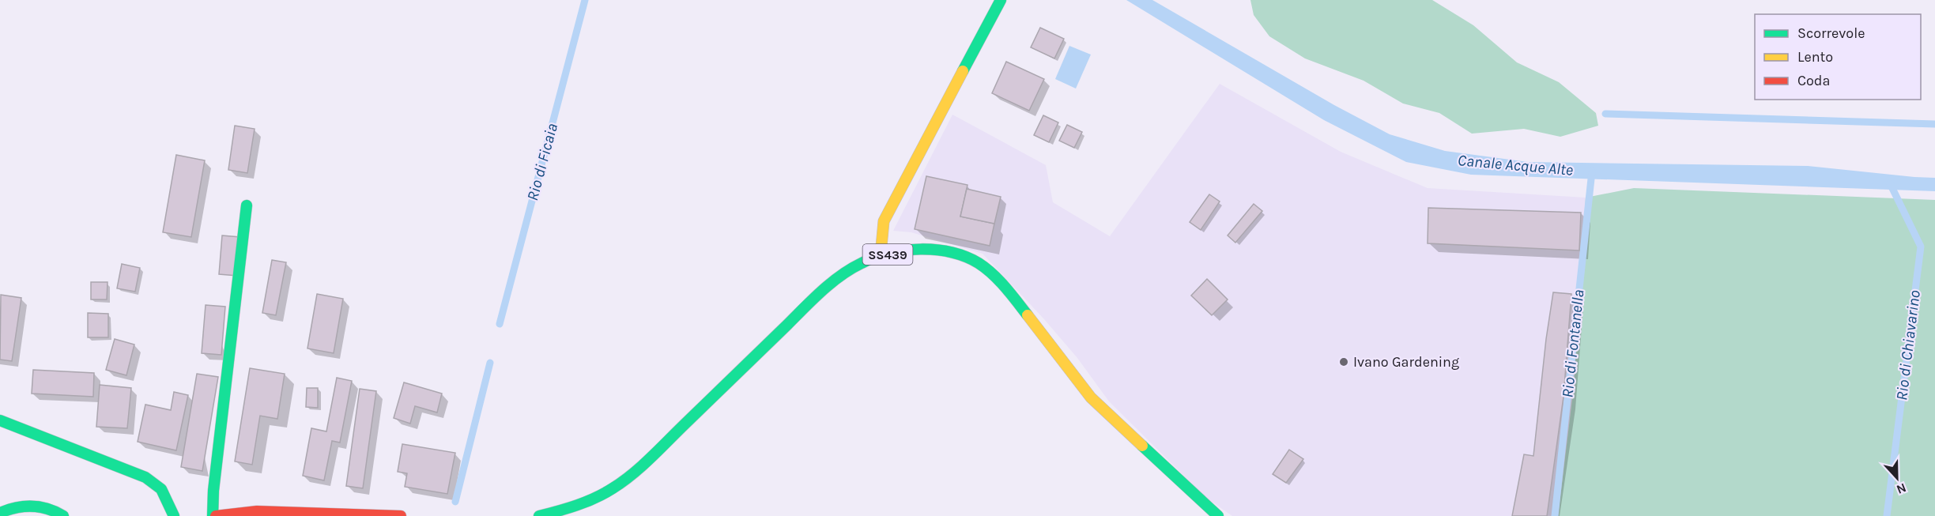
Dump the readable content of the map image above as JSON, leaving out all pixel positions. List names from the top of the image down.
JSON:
{
  "streets": {
    "main road": ["SS439"]
  },
  "water": [
    "Rio di Ficaia",
    "Canale Acque Alte",
    "Rio di Fontanella",
    "Rio di Chiavarino"
  ],
  "places": ["Ivano Gardening"],
  "legend": ["Scorrevole", "Lento", "Coda"],
  "north": "bottom"
}
